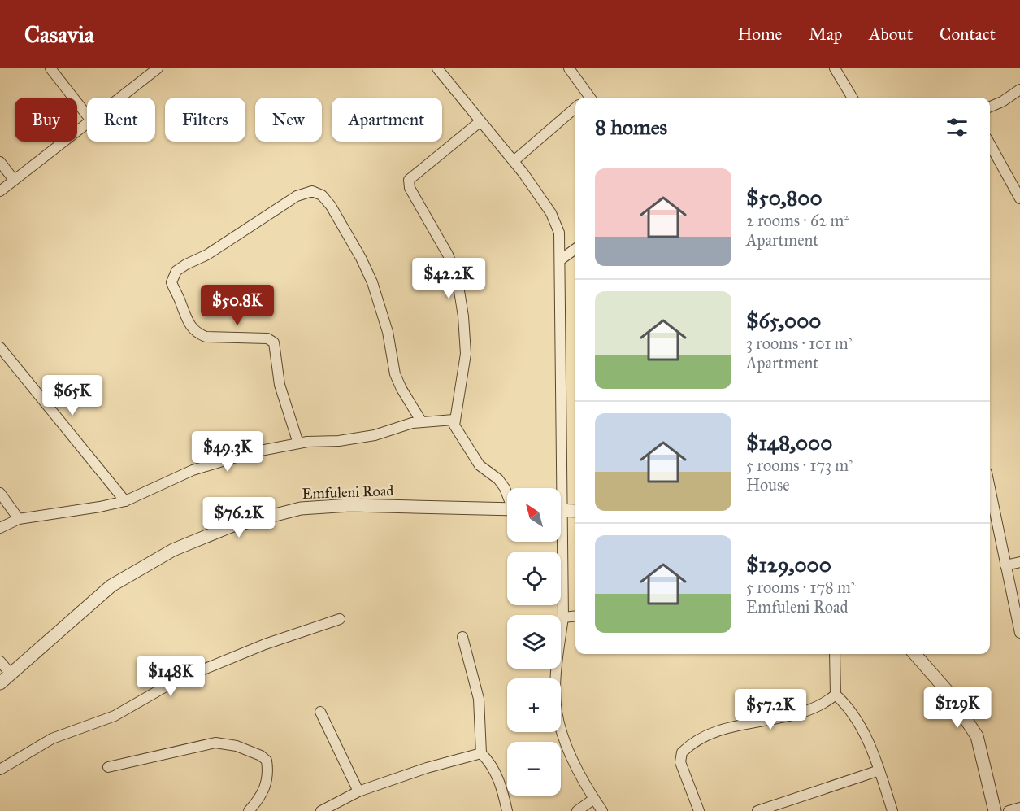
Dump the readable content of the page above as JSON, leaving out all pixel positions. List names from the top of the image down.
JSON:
{
  "streets": {
    "street": ["Emfuleni Road"]
  },
  "north": "top left",
  "page": {
    "header": "Casavia",
    "nav": [
      "Home",
      "Map",
      "About",
      "Contact"
    ],
    "chip": [
      "Buy",
      "Rent",
      "Filters",
      "New",
      "Apartment"
    ],
    "heading": "8 homes",
    "list": [
      {
        "name": "$50,800",
        "note": "2 rooms · 62 m² · Apartment"
      },
      {
        "name": "$65,000",
        "note": "3 rooms · 101 m² · Apartment"
      },
      {
        "name": "$148,000",
        "note": "5 rooms · 173 m² · House"
      },
      {
        "name": "$129,000",
        "note": "5 rooms · 178 m² · Emfuleni Road"
      }
    ],
    "price": [
      "$42.2K",
      "$50.8K",
      "$65K",
      "$49.3K",
      "$76.2K",
      "$148K",
      "$129K",
      "$57.2K"
    ],
    "map_buttons": ["+", "−"]
  }
}
